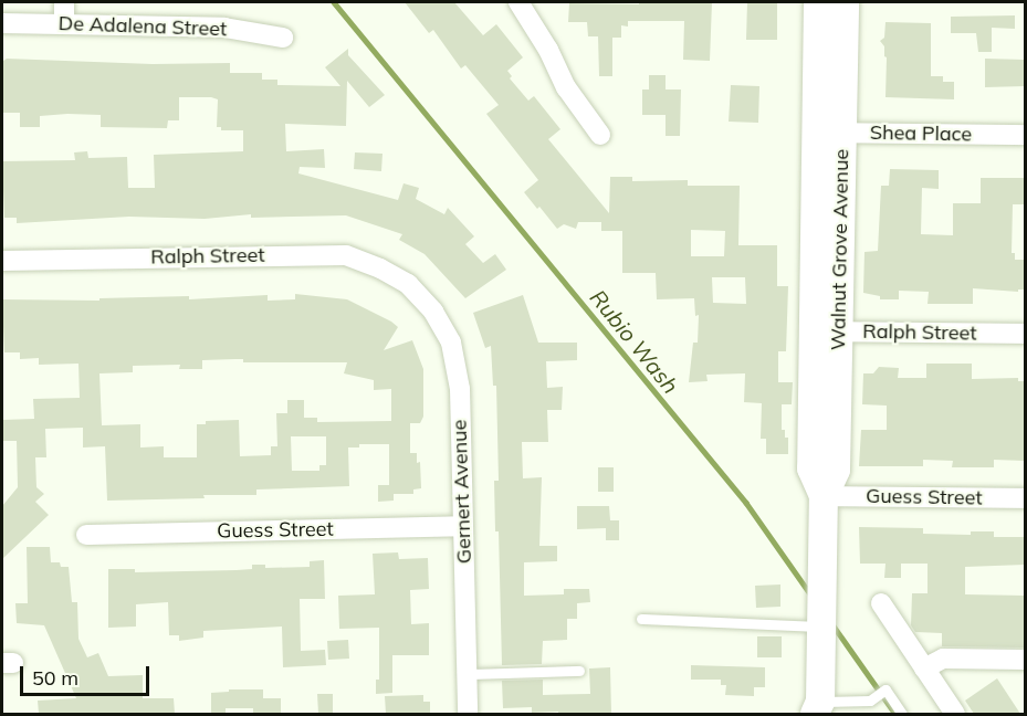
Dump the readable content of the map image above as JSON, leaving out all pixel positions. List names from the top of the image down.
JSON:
{
  "streets": {
    "main road": ["Walnut Grove Avenue"],
    "street": [
      "De Adalena Street",
      "Shea Place",
      "Ralph Street",
      "Gernert Avenue",
      "Guess Street"
    ]
  },
  "crossings": [
    ["Shea Place", "Walnut Grove Avenue"],
    ["Walnut Grove Avenue", "Ralph Street"],
    ["Walnut Grove Avenue", "Guess Street"],
    ["Ralph Street", "Gernert Avenue"],
    ["Gernert Avenue", "Guess Street"]
  ],
  "water": ["Rubio Wash"],
  "scale_bar": "50 m"
}
